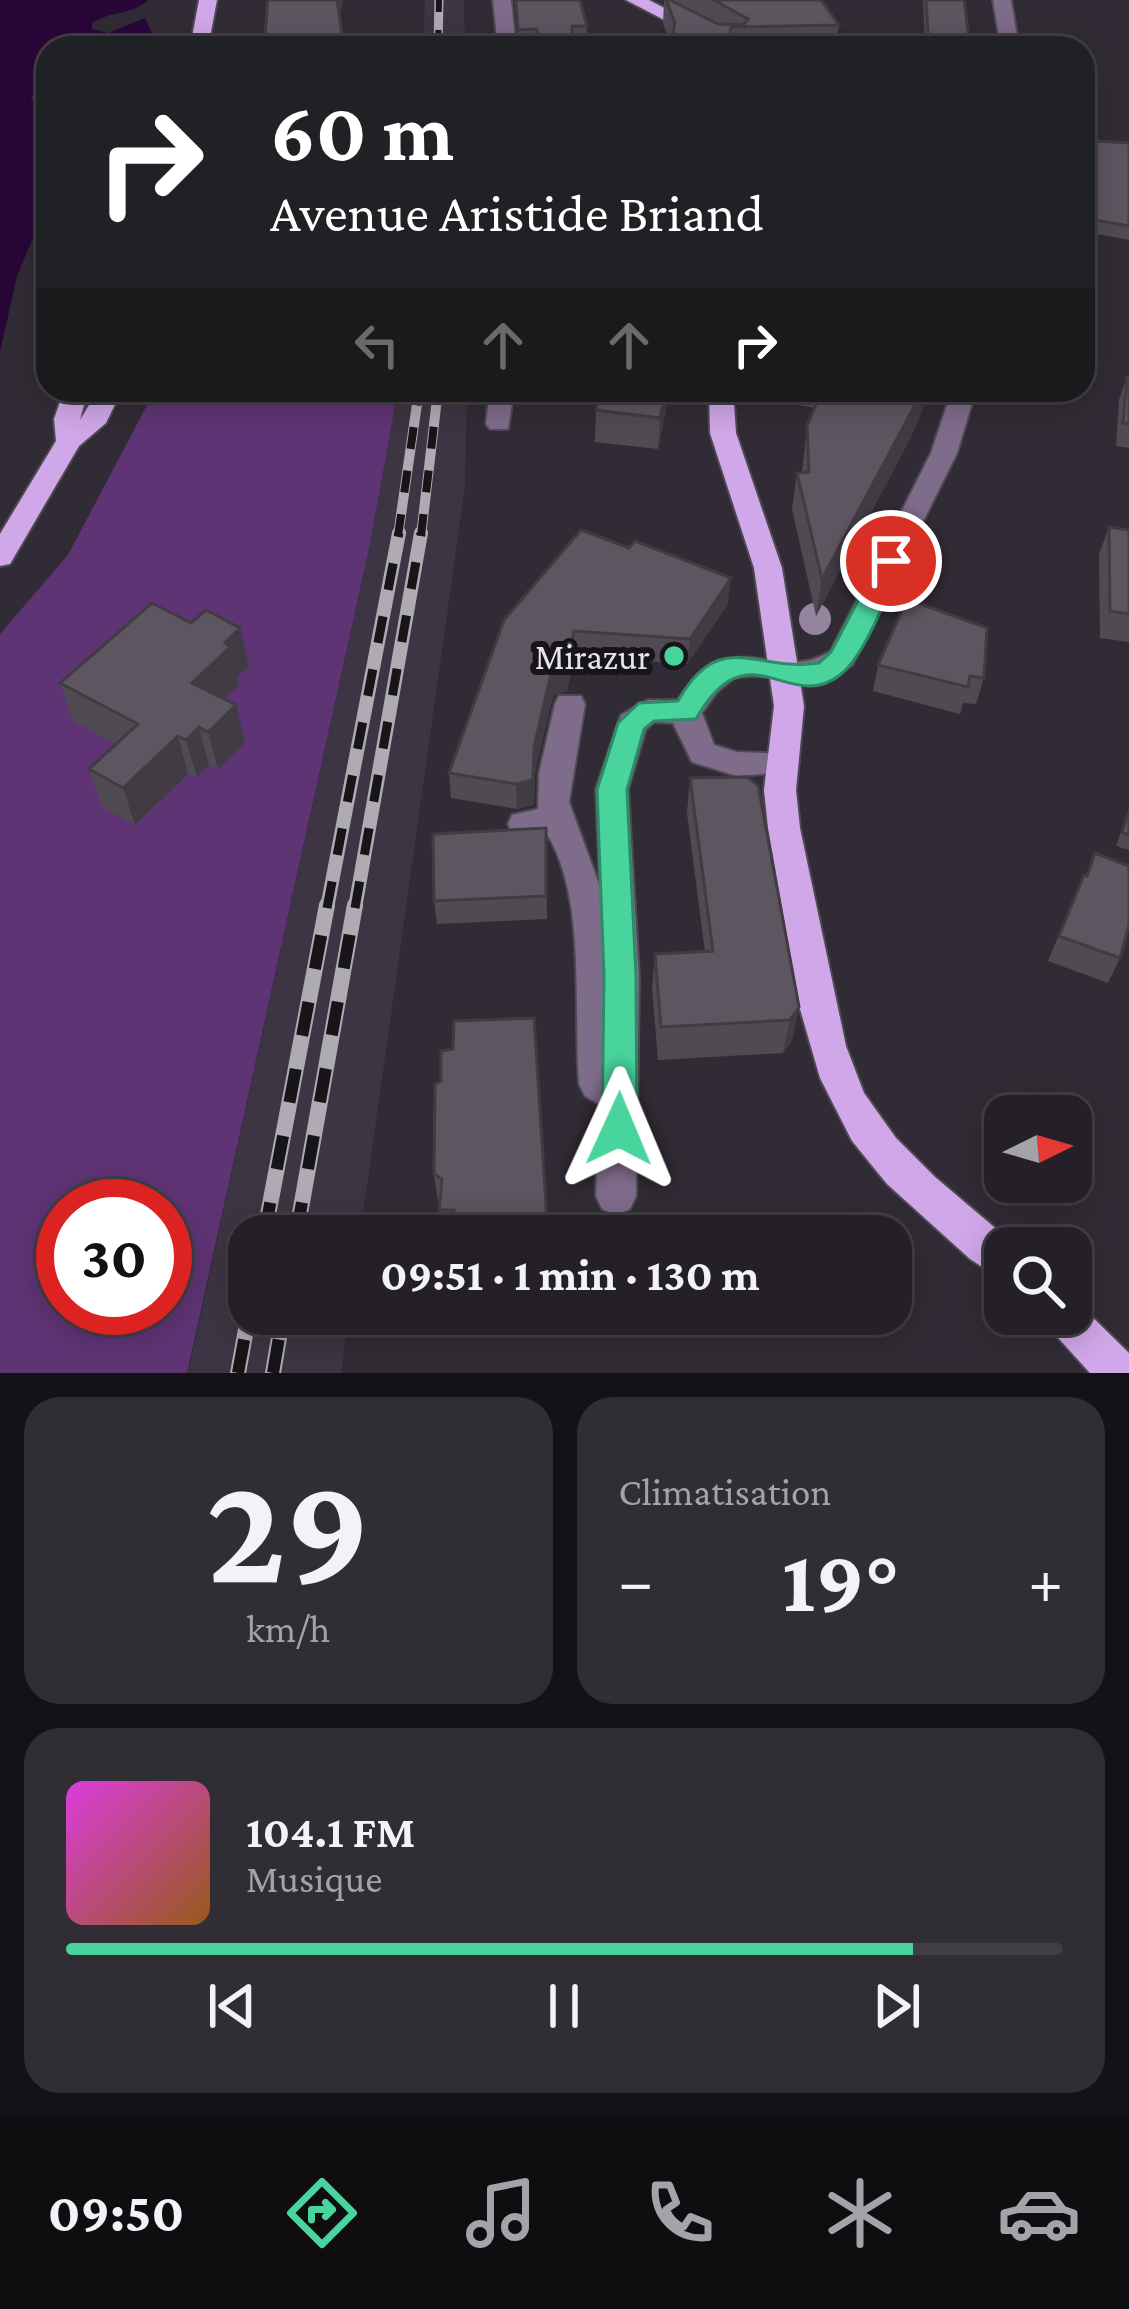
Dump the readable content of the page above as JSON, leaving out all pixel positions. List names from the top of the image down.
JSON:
{
  "places": ["Mirazur"],
  "north": "right",
  "page": {
    "turn": ["60 m", "Avenue Aristide Briand"],
    "limit": "30",
    "trip": "09:51 · 1 min · 130 m",
    "tile": [
      ["29", "km/h"],
      "Climatisation"
    ],
    "heat": ["−", "19°", "+"],
    "song": ["104.1 FM", "Musique"],
    "tabs": "09:50"
  }
}
